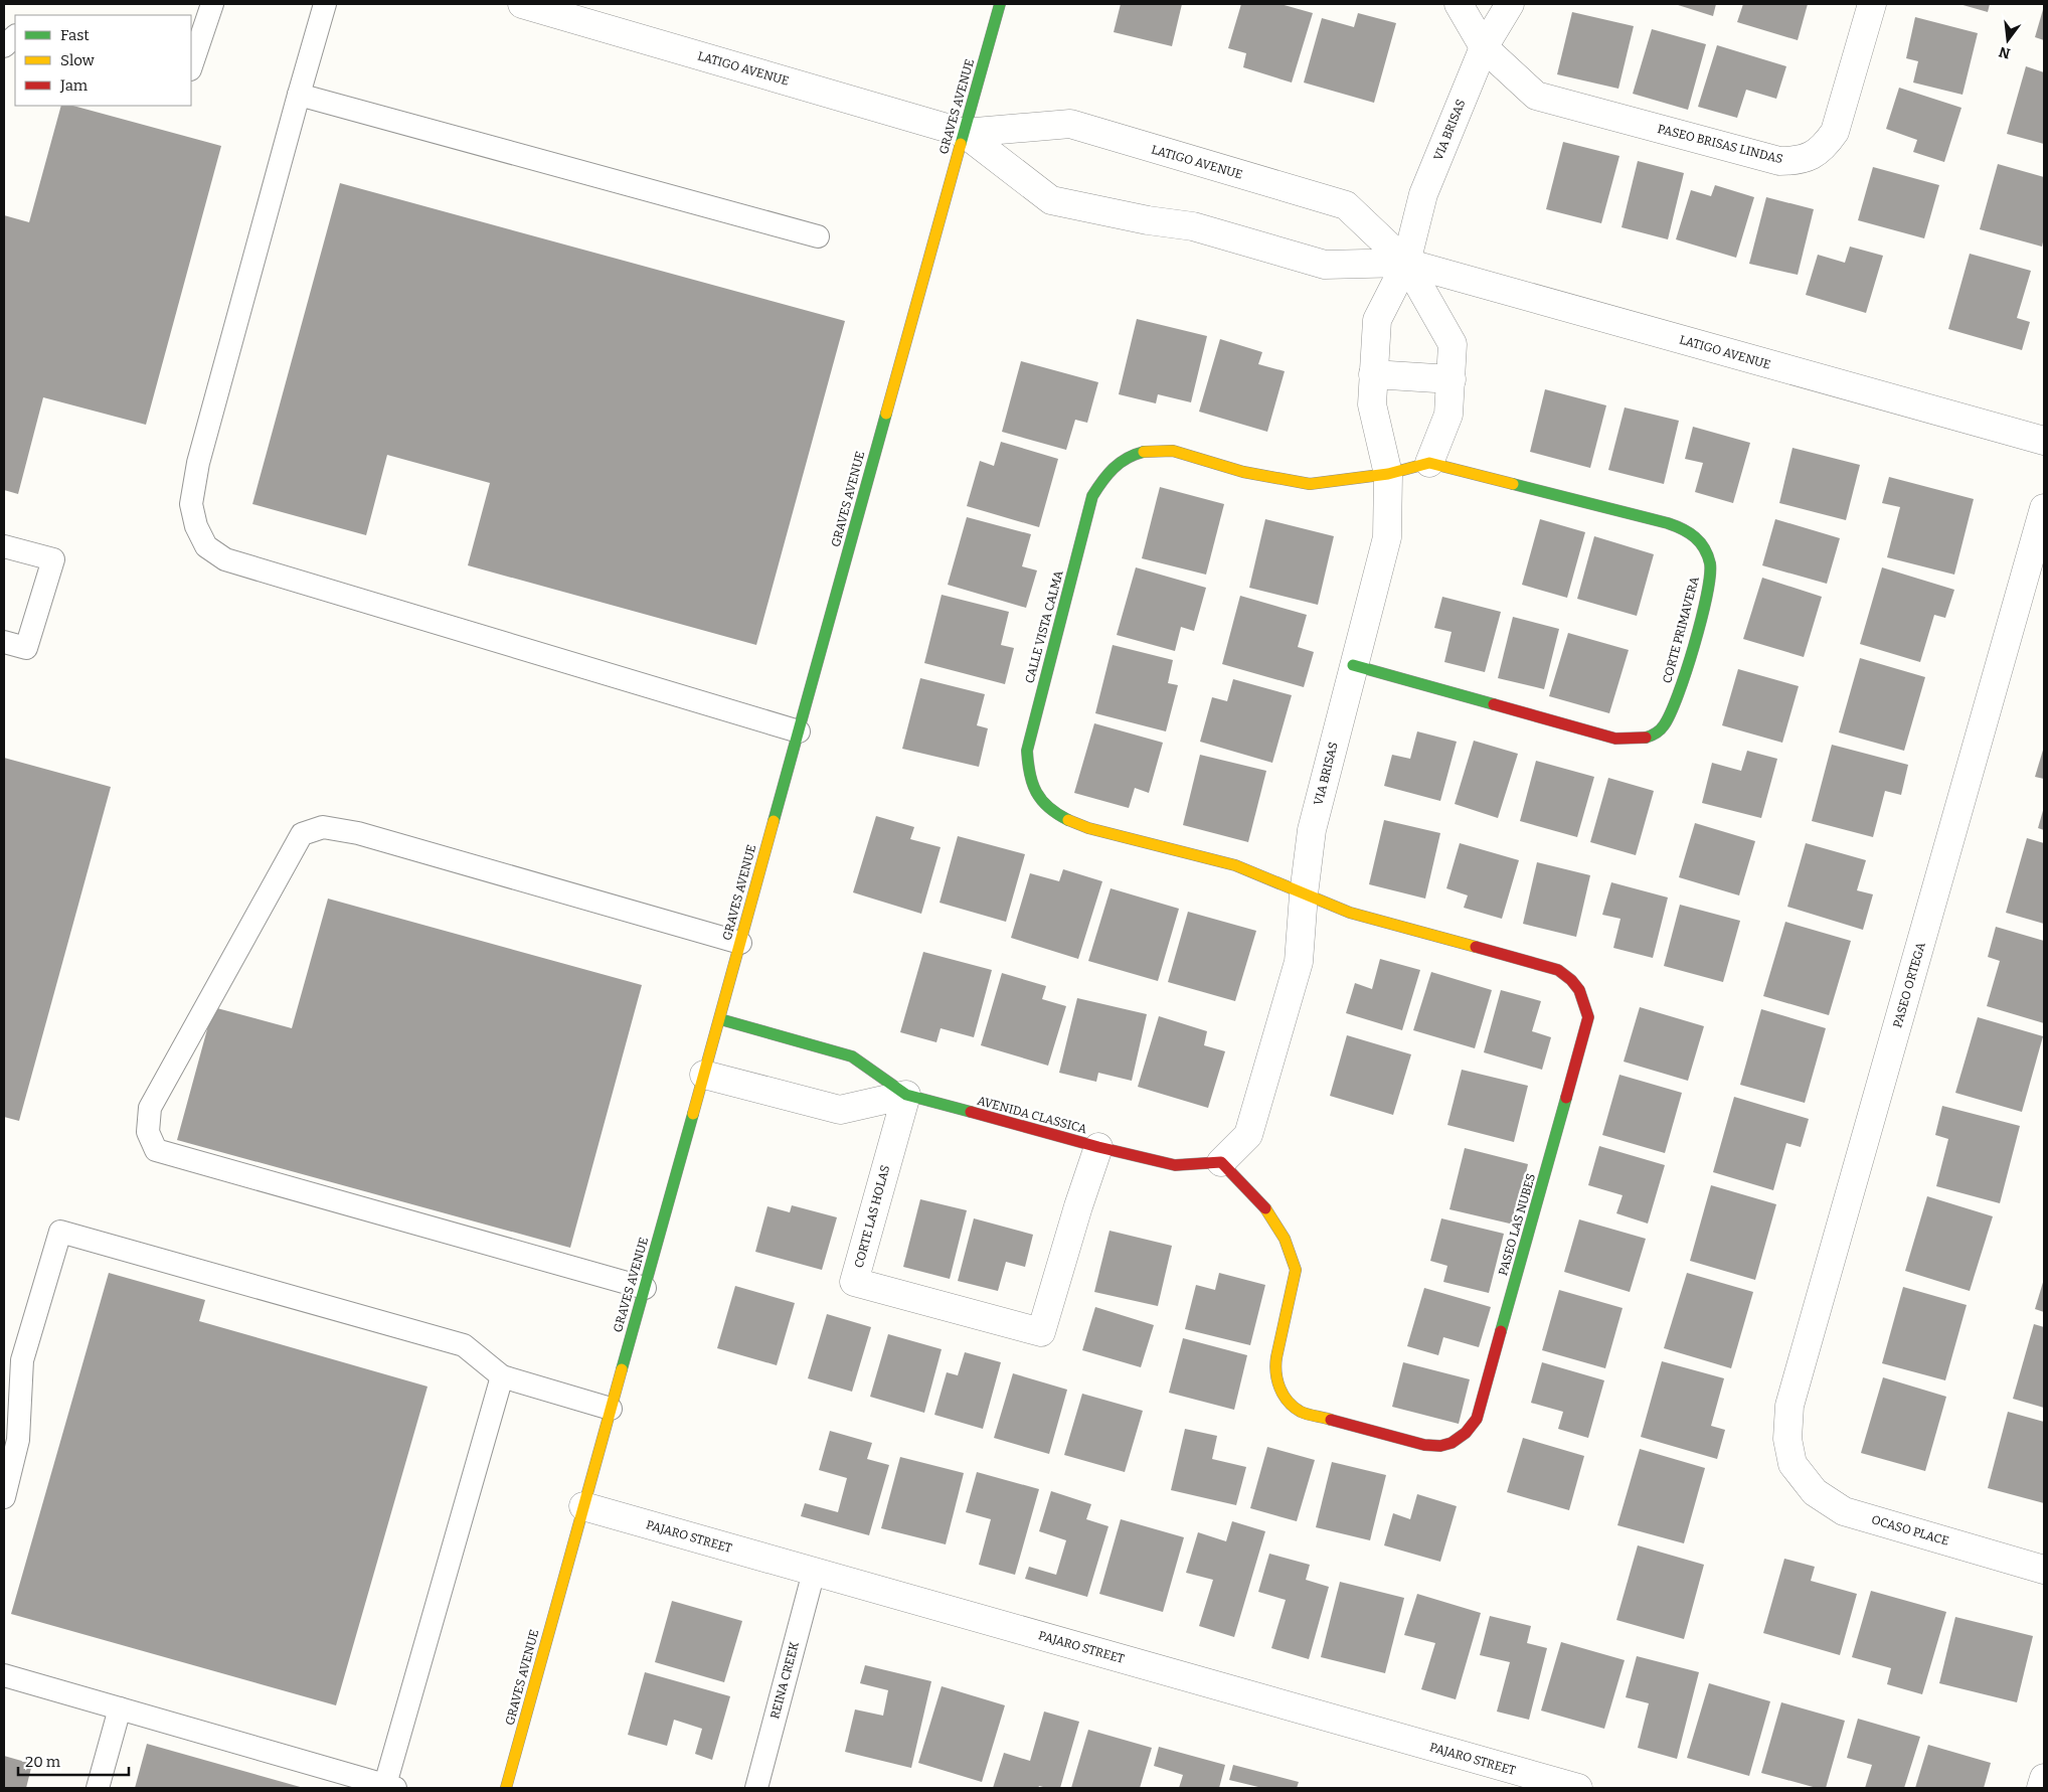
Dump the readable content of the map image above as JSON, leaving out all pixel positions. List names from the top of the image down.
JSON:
{
  "streets": {
    "street": [
      "LATIGO AVENUE",
      "GRAVES AVENUE",
      "VIA BRISAS",
      "PASEO BRISAS LINDAS",
      "CALLE VISTA CALMA",
      "CORTE PRIMAVERA",
      "PASEO ORTEGA",
      "AVENIDA CLASSICA",
      "CORTE LAS HOLAS",
      "PASEO LAS NUBES",
      "OCASO PLACE",
      "PAJARO STREET"
    ],
    "lane": ["REINA CREEK"]
  },
  "crossings": [
    ["LATIGO AVENUE", "GRAVES AVENUE"],
    ["LATIGO AVENUE", "VIA BRISAS"],
    ["GRAVES AVENUE", "AVENIDA CLASSICA"],
    ["GRAVES AVENUE", "PAJARO STREET"],
    ["VIA BRISAS", "PASEO BRISAS LINDAS"],
    ["VIA BRISAS", "CALLE VISTA CALMA"],
    ["VIA BRISAS", "CORTE PRIMAVERA"],
    ["VIA BRISAS", "AVENIDA CLASSICA"],
    ["VIA BRISAS", "PASEO LAS NUBES"],
    ["CALLE VISTA CALMA", "CORTE PRIMAVERA"],
    ["CALLE VISTA CALMA", "PASEO LAS NUBES"],
    ["PASEO ORTEGA", "OCASO PLACE"],
    ["AVENIDA CLASSICA", "CORTE LAS HOLAS"],
    ["AVENIDA CLASSICA", "PASEO LAS NUBES"],
    ["PAJARO STREET", "REINA CREEK"]
  ],
  "legend": ["Fast", "Slow", "Jam"],
  "scale_bar": "20 m",
  "north": "bottom"
}
